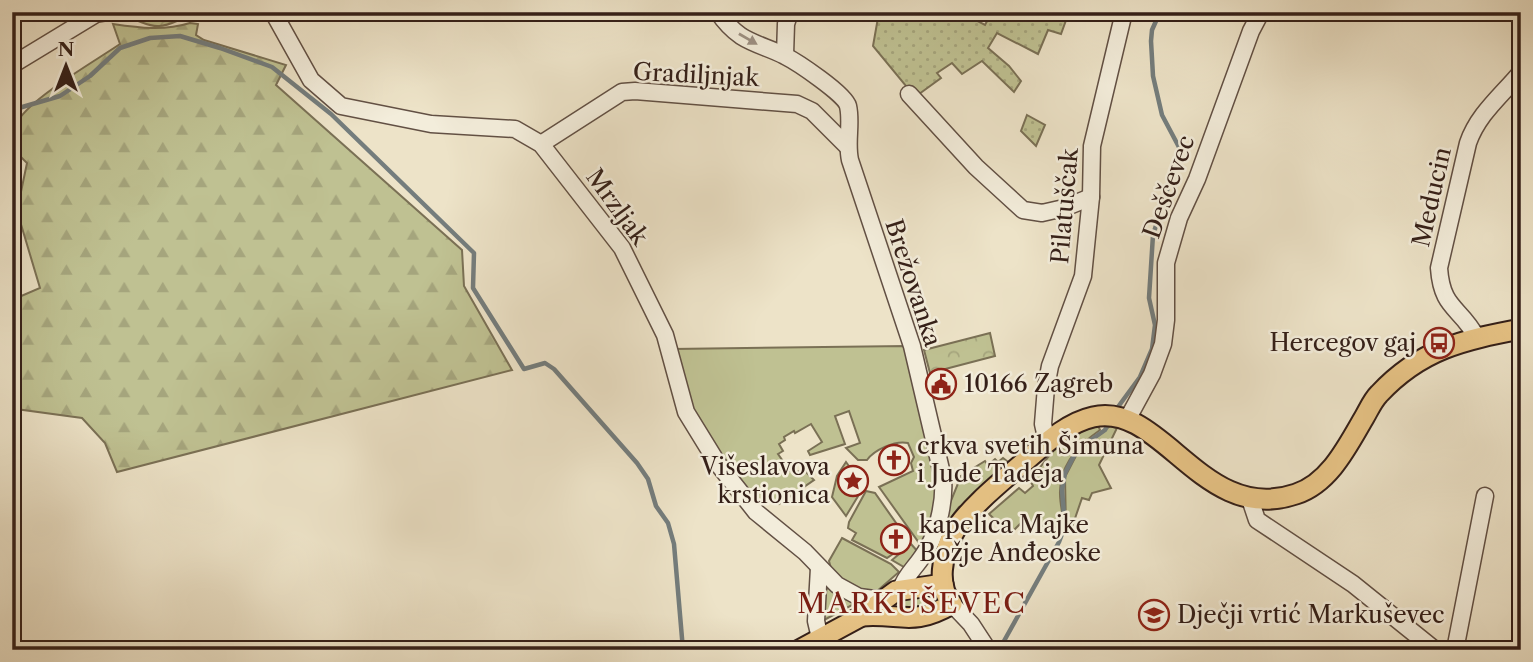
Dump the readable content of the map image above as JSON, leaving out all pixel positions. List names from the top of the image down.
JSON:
{
  "streets": {
    "street": [
      "Gradiljnjak",
      "Deščevec",
      "Meducin",
      "Pilatuščak",
      "Mrzljak",
      "Brežovanka"
    ]
  },
  "crossings": [
    ["Gradiljnjak", "Mrzljak"],
    ["Gradiljnjak", "Brežovanka"],
    ["Mrzljak", "Brežovanka"]
  ],
  "districts": ["MARKUŠEVEC"],
  "places": {
    "bus stop": ["Hercegov gaj"],
    "public building": ["10166 Zagreb"],
    "church": ["crkva svetih Šimuna i Jude Tadeja", "kapelica Majke Božje Anđeoske"],
    "place": ["Višeslavova krstionica"],
    "school or university": ["Dječji vrtić Markuševec"]
  },
  "north": "top"
}
